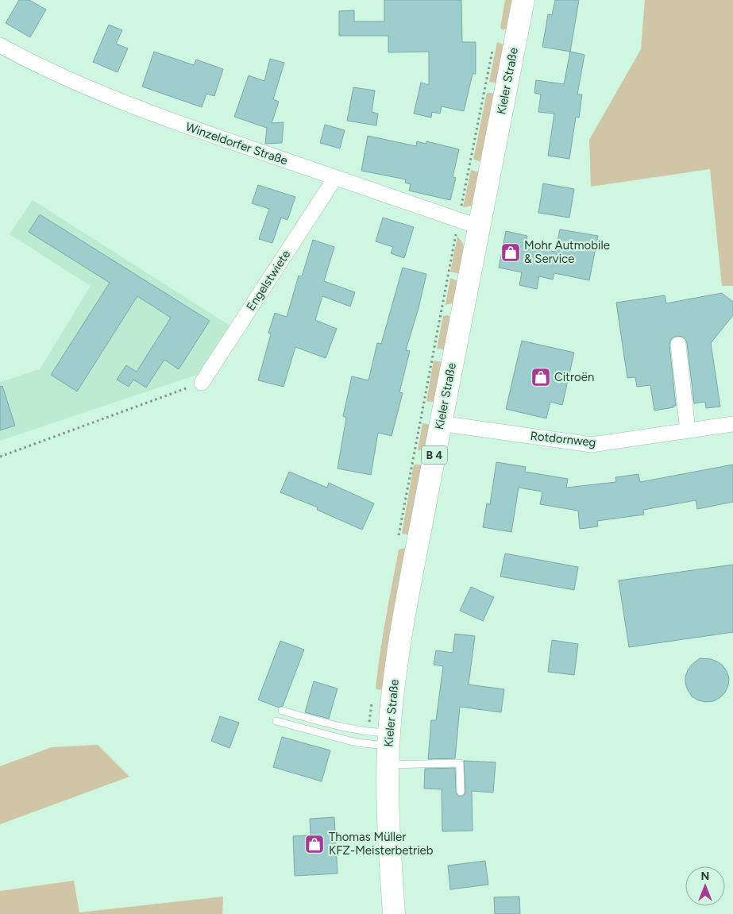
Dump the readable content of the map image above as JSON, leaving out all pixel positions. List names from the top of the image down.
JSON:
{
  "streets": {
    "main road": ["Kieler Straße", "B 4"],
    "street": ["Winzeldorfer Straße", "Engelstwiete", "Rotdornweg"]
  },
  "crossings": [
    ["Kieler Straße", "Winzeldorfer Straße"],
    ["Kieler Straße", "Rotdornweg"],
    ["Winzeldorfer Straße", "Engelstwiete"]
  ],
  "places": {
    "shop": ["Mohr Autmobile & Service", "Citroën", "Thomas Müller KFZ-Meisterbetrieb"]
  },
  "north": "top"
}
